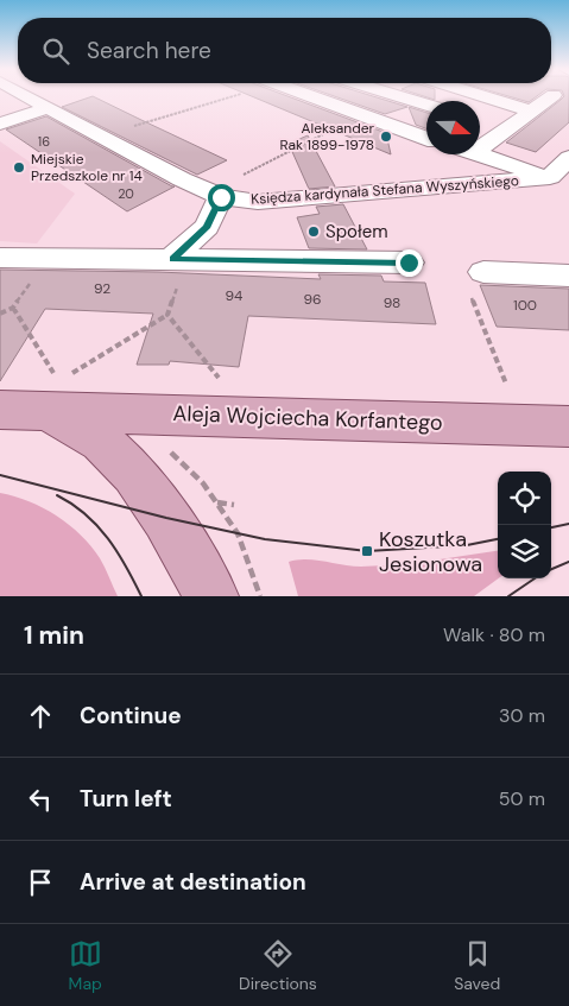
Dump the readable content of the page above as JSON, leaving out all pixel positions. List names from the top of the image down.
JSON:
{
  "streets": {
    "main road": ["Aleja Wojciecha Korfantego"],
    "street": ["Księdza kardynała Stefana Wyszyńskiego"]
  },
  "places": {
    "other": ["Aleksander Rak 1899-1978", "Miejskie Przedszkole nr 14", "Społem"],
    "transit": ["Koszutka Jesionowa"]
  },
  "house_numbers": [
    "16",
    "20",
    "92",
    "94",
    "96",
    "98",
    "100"
  ],
  "north": "right",
  "page": {
    "search": "Search here",
    "heading": ["1 min", "Walk · 80 m"],
    "list": [
      ["Continue", "30 m"],
      ["Turn left", "50 m"],
      "Arrive at destination"
    ],
    "nav": ["Map", "Directions", "Saved"]
  }
}
